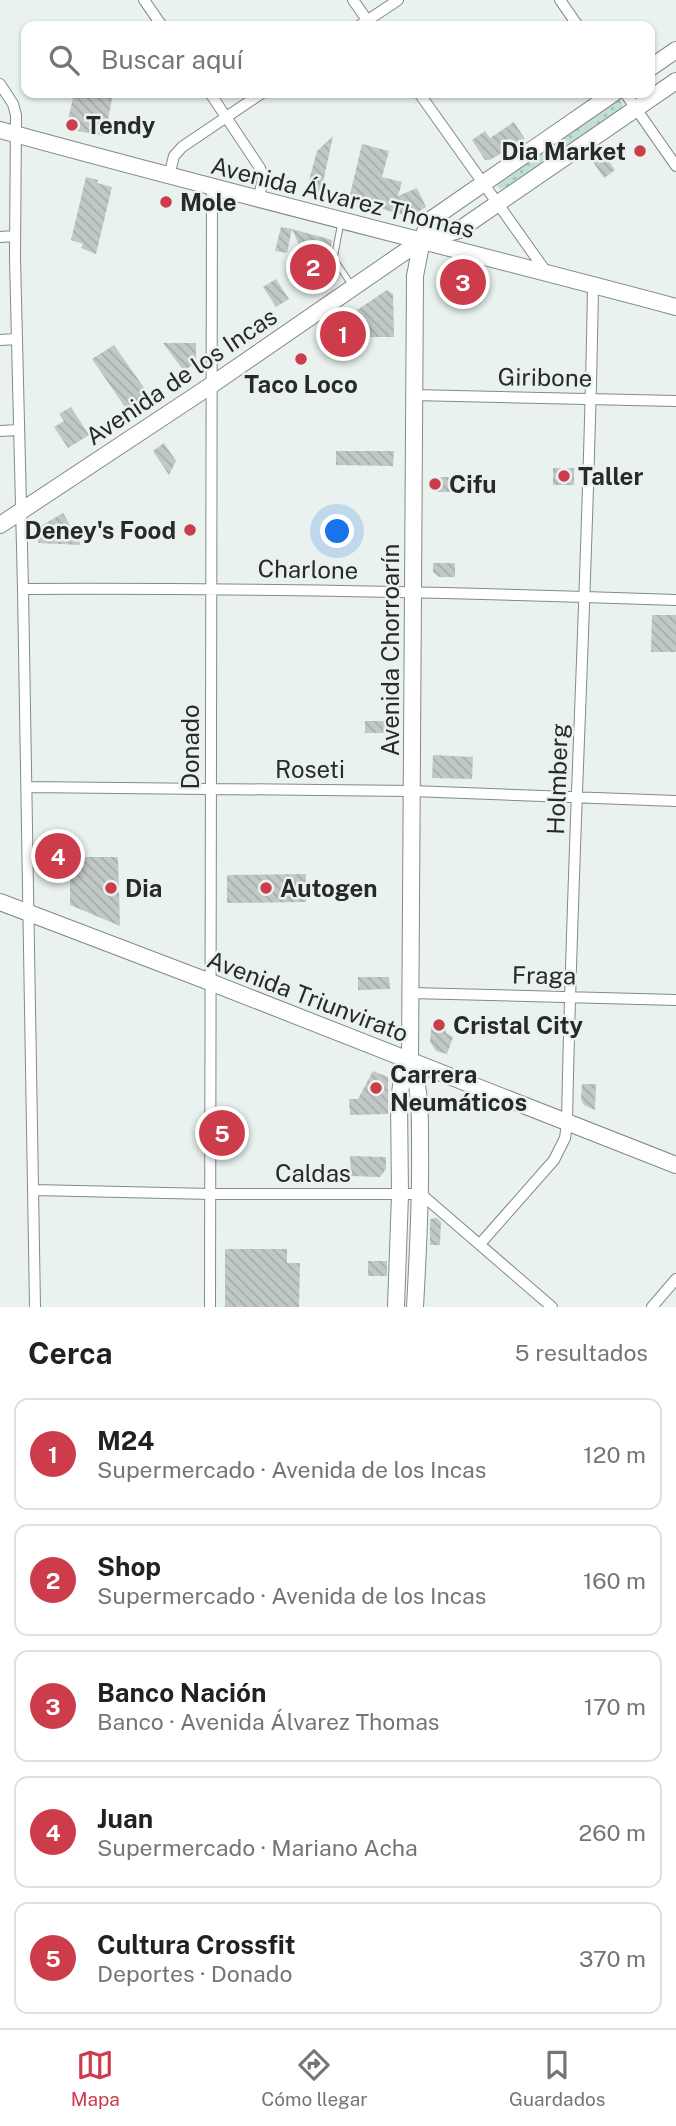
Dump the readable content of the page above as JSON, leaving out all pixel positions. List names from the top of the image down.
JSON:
{
  "streets": {
    "main road": [
      "Avenida Álvarez Thomas",
      "Avenida de los Incas",
      "Avenida Chorroarín",
      "Avenida Triunvirato"
    ],
    "street": [
      "Giribone",
      "Charlone",
      "Donado",
      "Roseti",
      "Holmberg",
      "Fraga",
      "Caldas"
    ]
  },
  "crossings": [
    ["Avenida Álvarez Thomas", "Avenida de los Incas"],
    ["Avenida Álvarez Thomas", "Avenida Chorroarín"],
    ["Avenida Álvarez Thomas", "Donado"],
    ["Avenida Álvarez Thomas", "Holmberg"],
    ["Avenida de los Incas", "Avenida Chorroarín"],
    ["Avenida de los Incas", "Donado"],
    ["Giribone", "Avenida Chorroarín"],
    ["Giribone", "Holmberg"],
    ["Charlone", "Avenida Chorroarín"],
    ["Charlone", "Donado"],
    ["Charlone", "Holmberg"],
    ["Avenida Chorroarín", "Roseti"],
    ["Avenida Chorroarín", "Fraga"],
    ["Avenida Chorroarín", "Avenida Triunvirato"],
    ["Avenida Chorroarín", "Caldas"],
    ["Donado", "Roseti"],
    ["Donado", "Avenida Triunvirato"],
    ["Donado", "Caldas"],
    ["Roseti", "Holmberg"],
    ["Holmberg", "Fraga"],
    ["Holmberg", "Avenida Triunvirato"]
  ],
  "places": [
    "Tendy",
    "Dia Market",
    "Mole",
    "Taco Loco",
    "Taller",
    "Cifu",
    "Deney's Food",
    "Dia",
    "Autogen",
    "Cristal City",
    "Carrera Neumáticos"
  ],
  "page": {
    "search": "Buscar aquí",
    "pins": [
      "2",
      "3",
      "1",
      "4",
      "5"
    ],
    "heading": ["Cerca", "5 resultados"],
    "list": [
      {
        "mark": "1",
        "name": "M24",
        "note": "Supermercado · Avenida de los Incas",
        "value": "120 m"
      },
      {
        "mark": "2",
        "name": "Shop",
        "note": "Supermercado · Avenida de los Incas",
        "value": "160 m"
      },
      {
        "mark": "3",
        "name": "Banco Nación",
        "note": "Banco · Avenida Álvarez Thomas",
        "value": "170 m"
      },
      {
        "mark": "4",
        "name": "Juan",
        "note": "Supermercado · Mariano Acha",
        "value": "260 m"
      },
      {
        "mark": "5",
        "name": "Cultura Crossfit",
        "note": "Deportes · Donado",
        "value": "370 m"
      }
    ],
    "nav": ["Mapa", "Cómo llegar", "Guardados"]
  }
}
